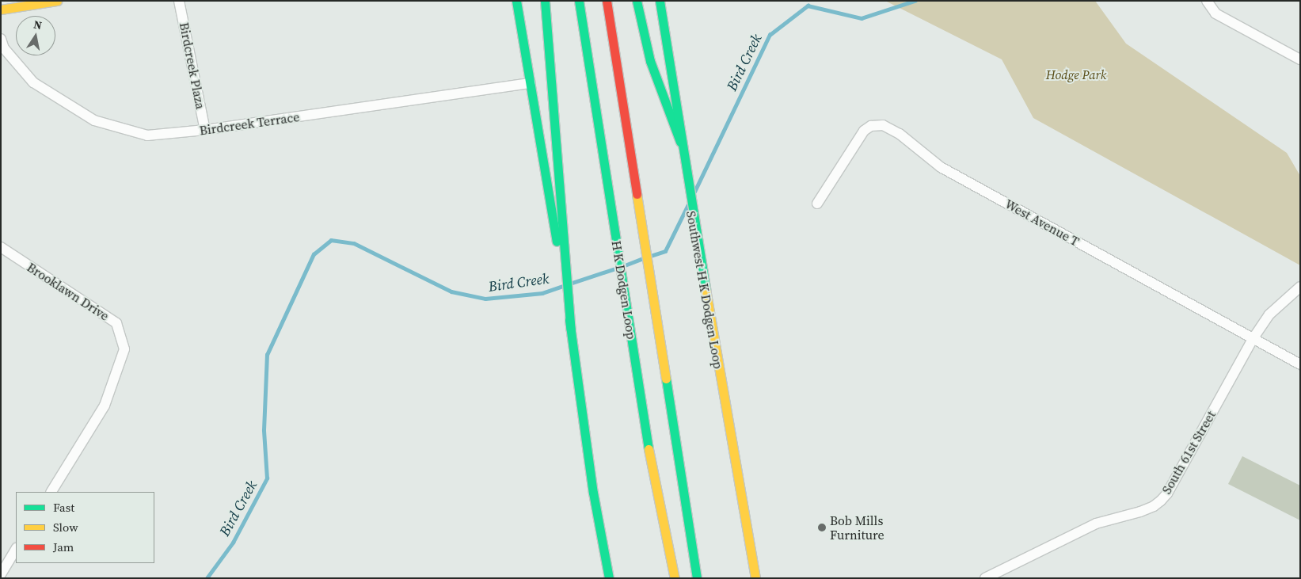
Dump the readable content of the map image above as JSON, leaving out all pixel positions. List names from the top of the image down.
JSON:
{
  "streets": {
    "main road": ["H K Dodgen Loop", "Southwest H K Dodgen Loop"],
    "street": [
      "Birdcreek Plaza",
      "Birdcreek Terrace",
      "West Avenue T",
      "Brooklawn Drive",
      "South 61st Street"
    ]
  },
  "crossings": [
    ["Birdcreek Plaza", "Birdcreek Terrace"],
    ["West Avenue T", "South 61st Street"]
  ],
  "water": ["Bird Creek"],
  "parks": ["Hodge Park"],
  "places": ["Bob Mills Furniture"],
  "legend": ["Fast", "Slow", "Jam"],
  "north": "top"
}
